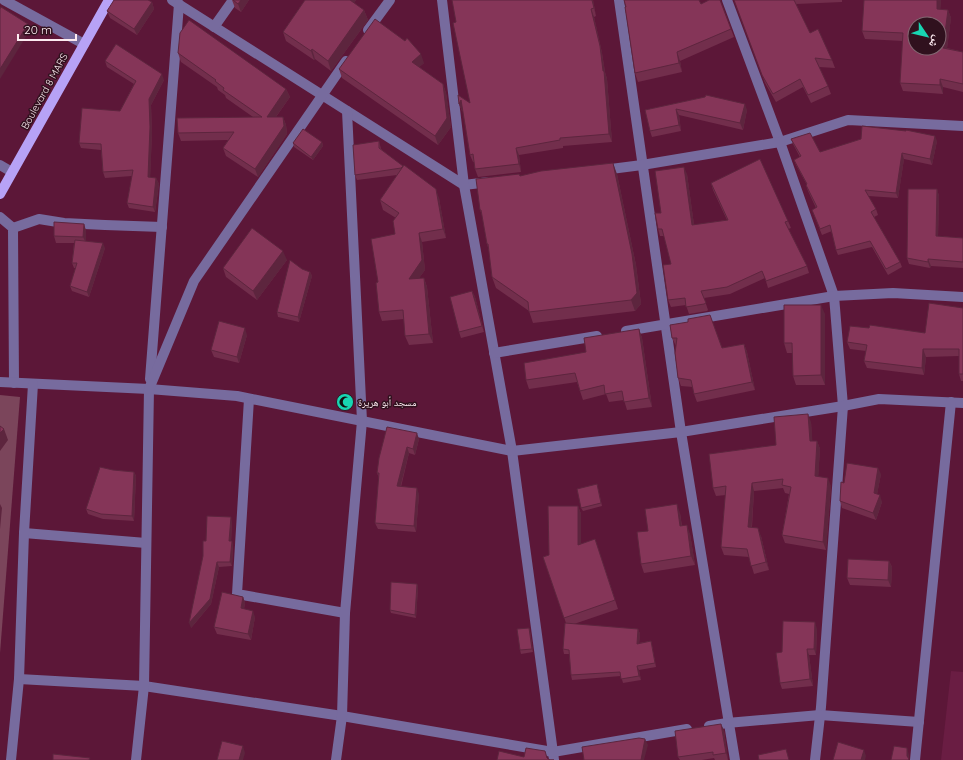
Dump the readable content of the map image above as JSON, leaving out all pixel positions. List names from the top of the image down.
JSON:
{
  "streets": {
    "main road": ["Boulevard 8 MARS"]
  },
  "places": {
    "mosque": ["مسجد أبو هريرة"]
  },
  "scale_bar": "20 m",
  "north": "bottom right"
}
